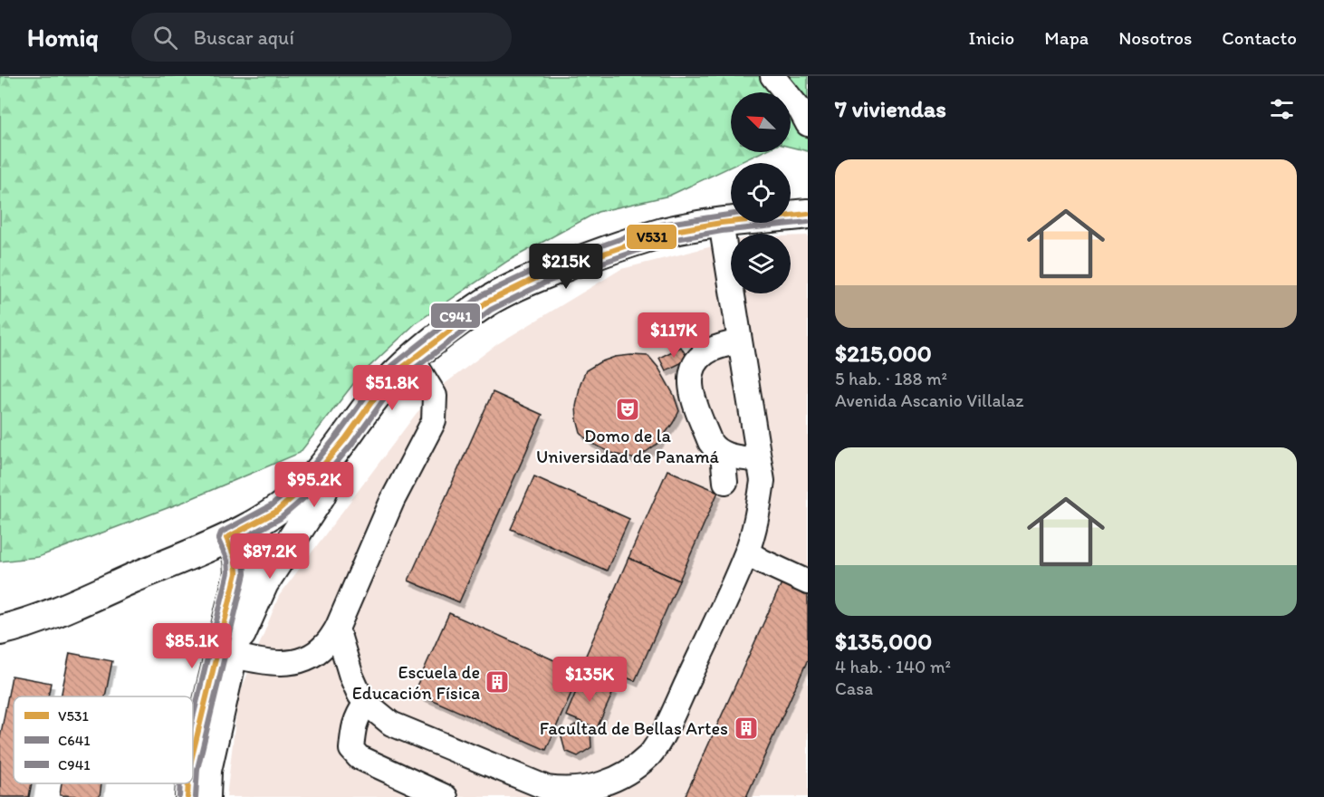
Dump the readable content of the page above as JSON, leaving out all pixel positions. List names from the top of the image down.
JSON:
{
  "places": {
    "theatre": ["Domo de la Universidad de Panamá"],
    "building": ["Escuela de Educación Física", "Facultad de Bellas Artes"]
  },
  "lines": ["transit line V531", "transit line C941", "transit line C641"],
  "legend": ["V531", "C641", "C941"],
  "north": "top left",
  "page": {
    "header": "Homiq",
    "search": "Buscar aquí",
    "nav": [
      "Inicio",
      "Mapa",
      "Nosotros",
      "Contacto"
    ],
    "heading": "7 viviendas",
    "list": [
      {
        "name": "$215,000",
        "note": "5 hab. · 188 m² · Avenida Ascanio Villalaz"
      },
      {
        "name": "$135,000",
        "note": "4 hab. · 140 m² · Casa"
      }
    ],
    "price": [
      "$215K",
      "$117K",
      "$51.8K",
      "$95.2K",
      "$87.2K",
      "$85.1K",
      "$135K"
    ]
  }
}
